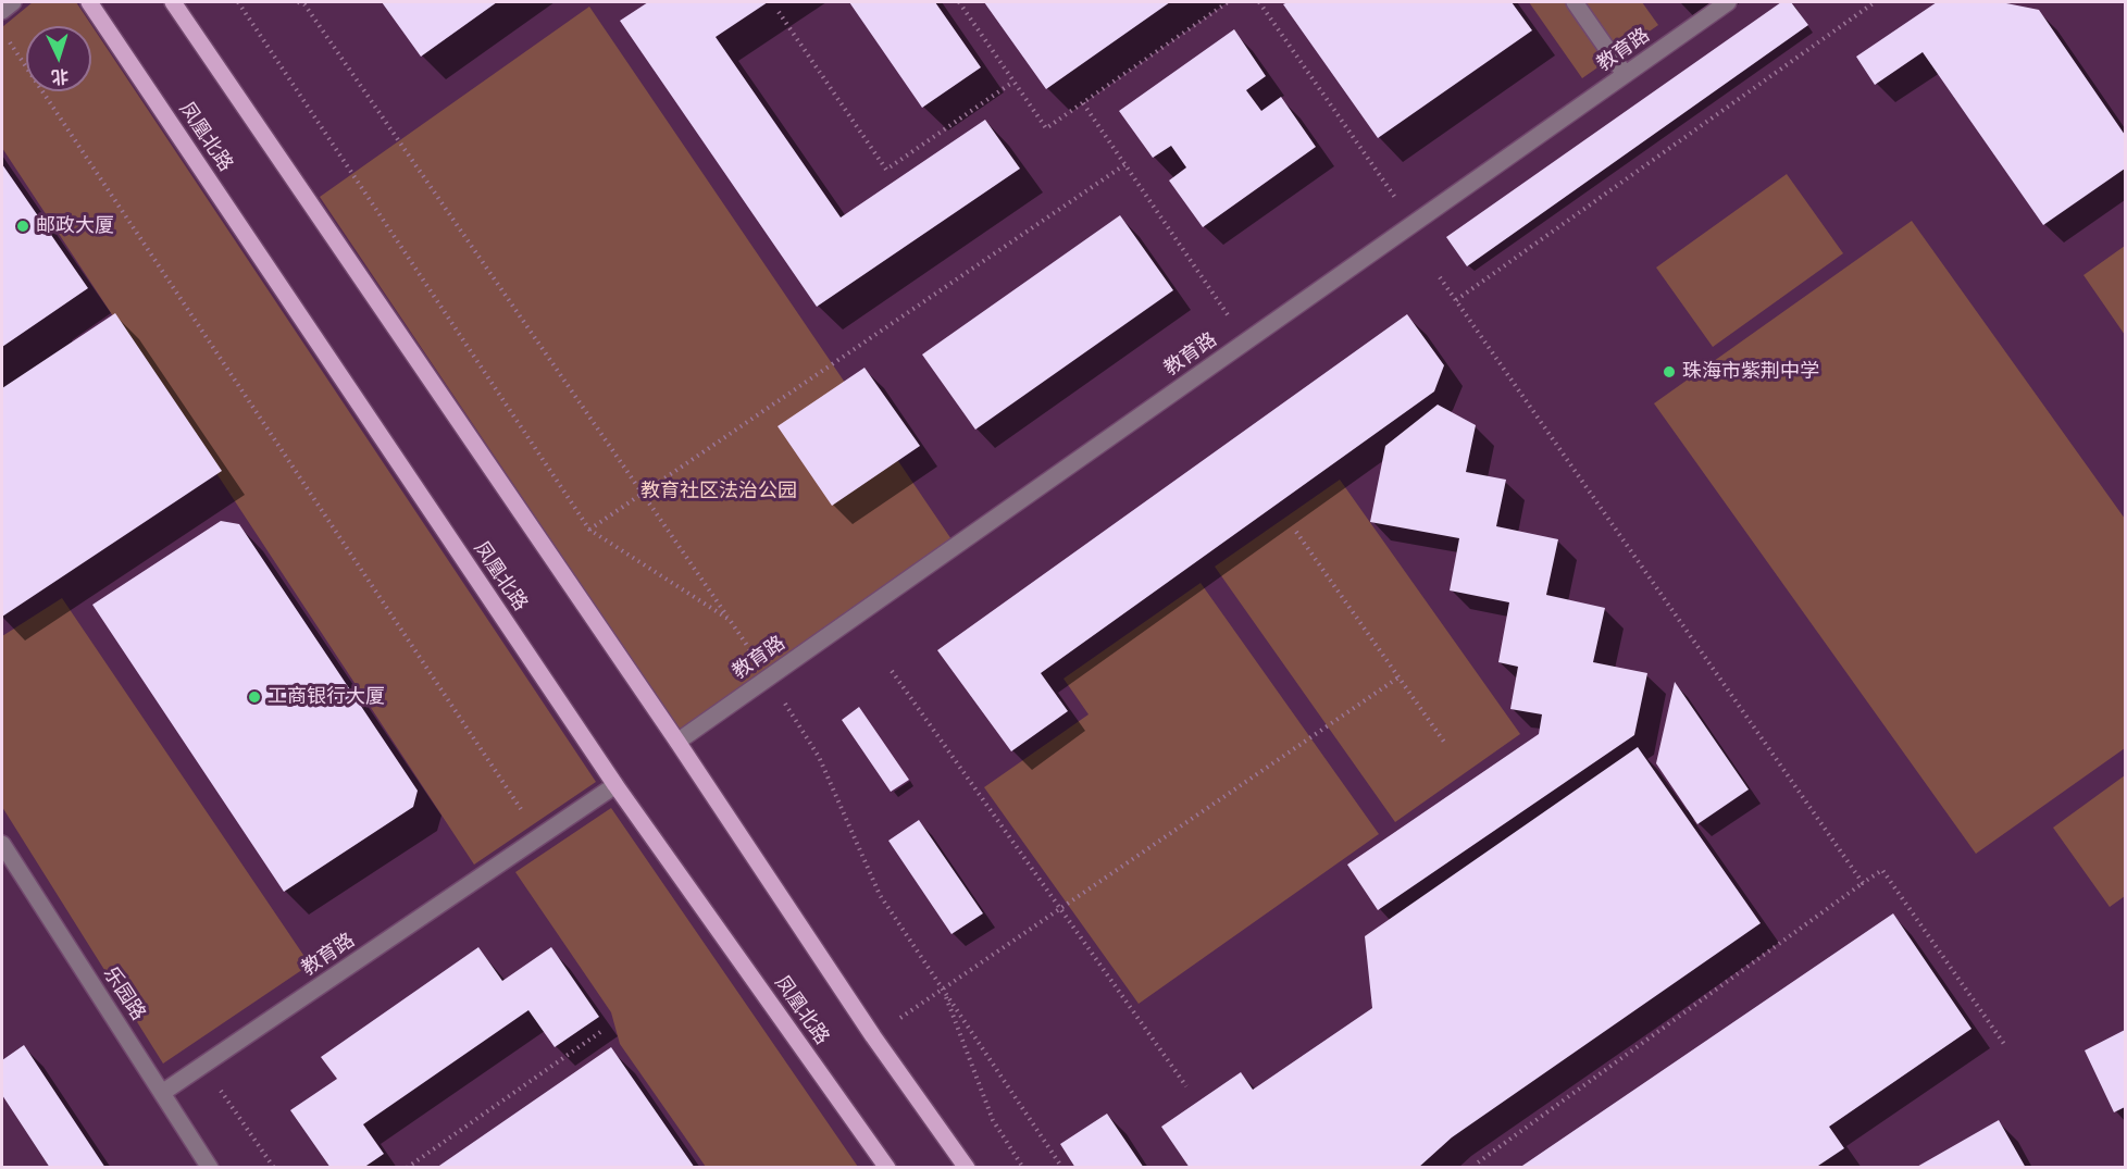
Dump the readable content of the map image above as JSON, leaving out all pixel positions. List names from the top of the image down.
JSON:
{
  "streets": {
    "main road": ["凤凰北路"],
    "street": ["教育路", "乐园路"]
  },
  "crossings": [
    ["教育路", "凤凰北路"],
    ["教育路", "乐园路"]
  ],
  "parks": ["教育社区法治公园"],
  "places": ["邮政大厦", "珠海市紫荆中学", "工商银行大厦"],
  "north": "bottom"
}
